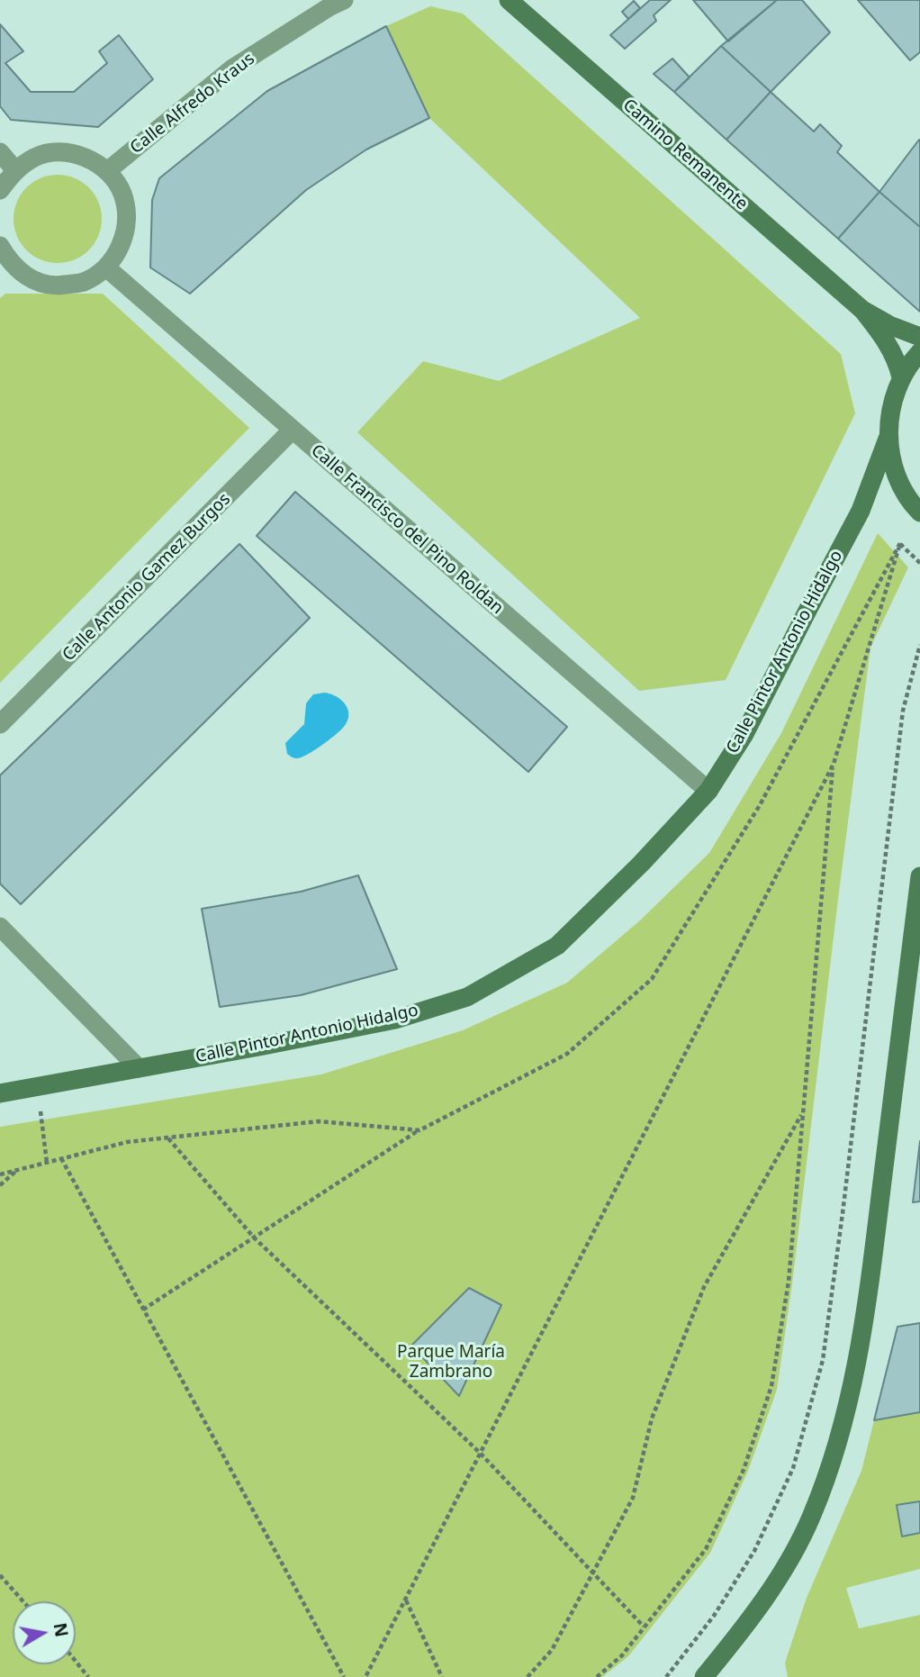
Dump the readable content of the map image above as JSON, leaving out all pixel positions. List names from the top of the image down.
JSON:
{
  "streets": {
    "street": [
      "Calle Alfredo Kraus",
      "Camino Remanente",
      "Calle Francisco del Pino Roldan",
      "Calle Antonio Gamez Burgos",
      "Calle Pintor Antonio Hidalgo"
    ]
  },
  "crossings": [
    ["Calle Francisco del Pino Roldan", "Calle Antonio Gamez Burgos"],
    ["Calle Francisco del Pino Roldan", "Calle Pintor Antonio Hidalgo"]
  ],
  "parks": ["Parque María Zambrano"],
  "north": "right"
}
